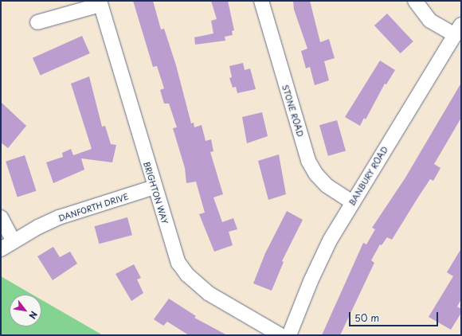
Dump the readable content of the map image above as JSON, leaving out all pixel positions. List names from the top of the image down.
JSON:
{
  "streets": {
    "street": [
      "STONE ROAD",
      "BANBURY ROAD",
      "BRIGHTON WAY",
      "DANFORTH DRIVE"
    ]
  },
  "crossings": [
    ["STONE ROAD", "BANBURY ROAD"],
    ["BRIGHTON WAY", "DANFORTH DRIVE"]
  ],
  "scale_bar": "50 m",
  "north": "bottom right"
}
